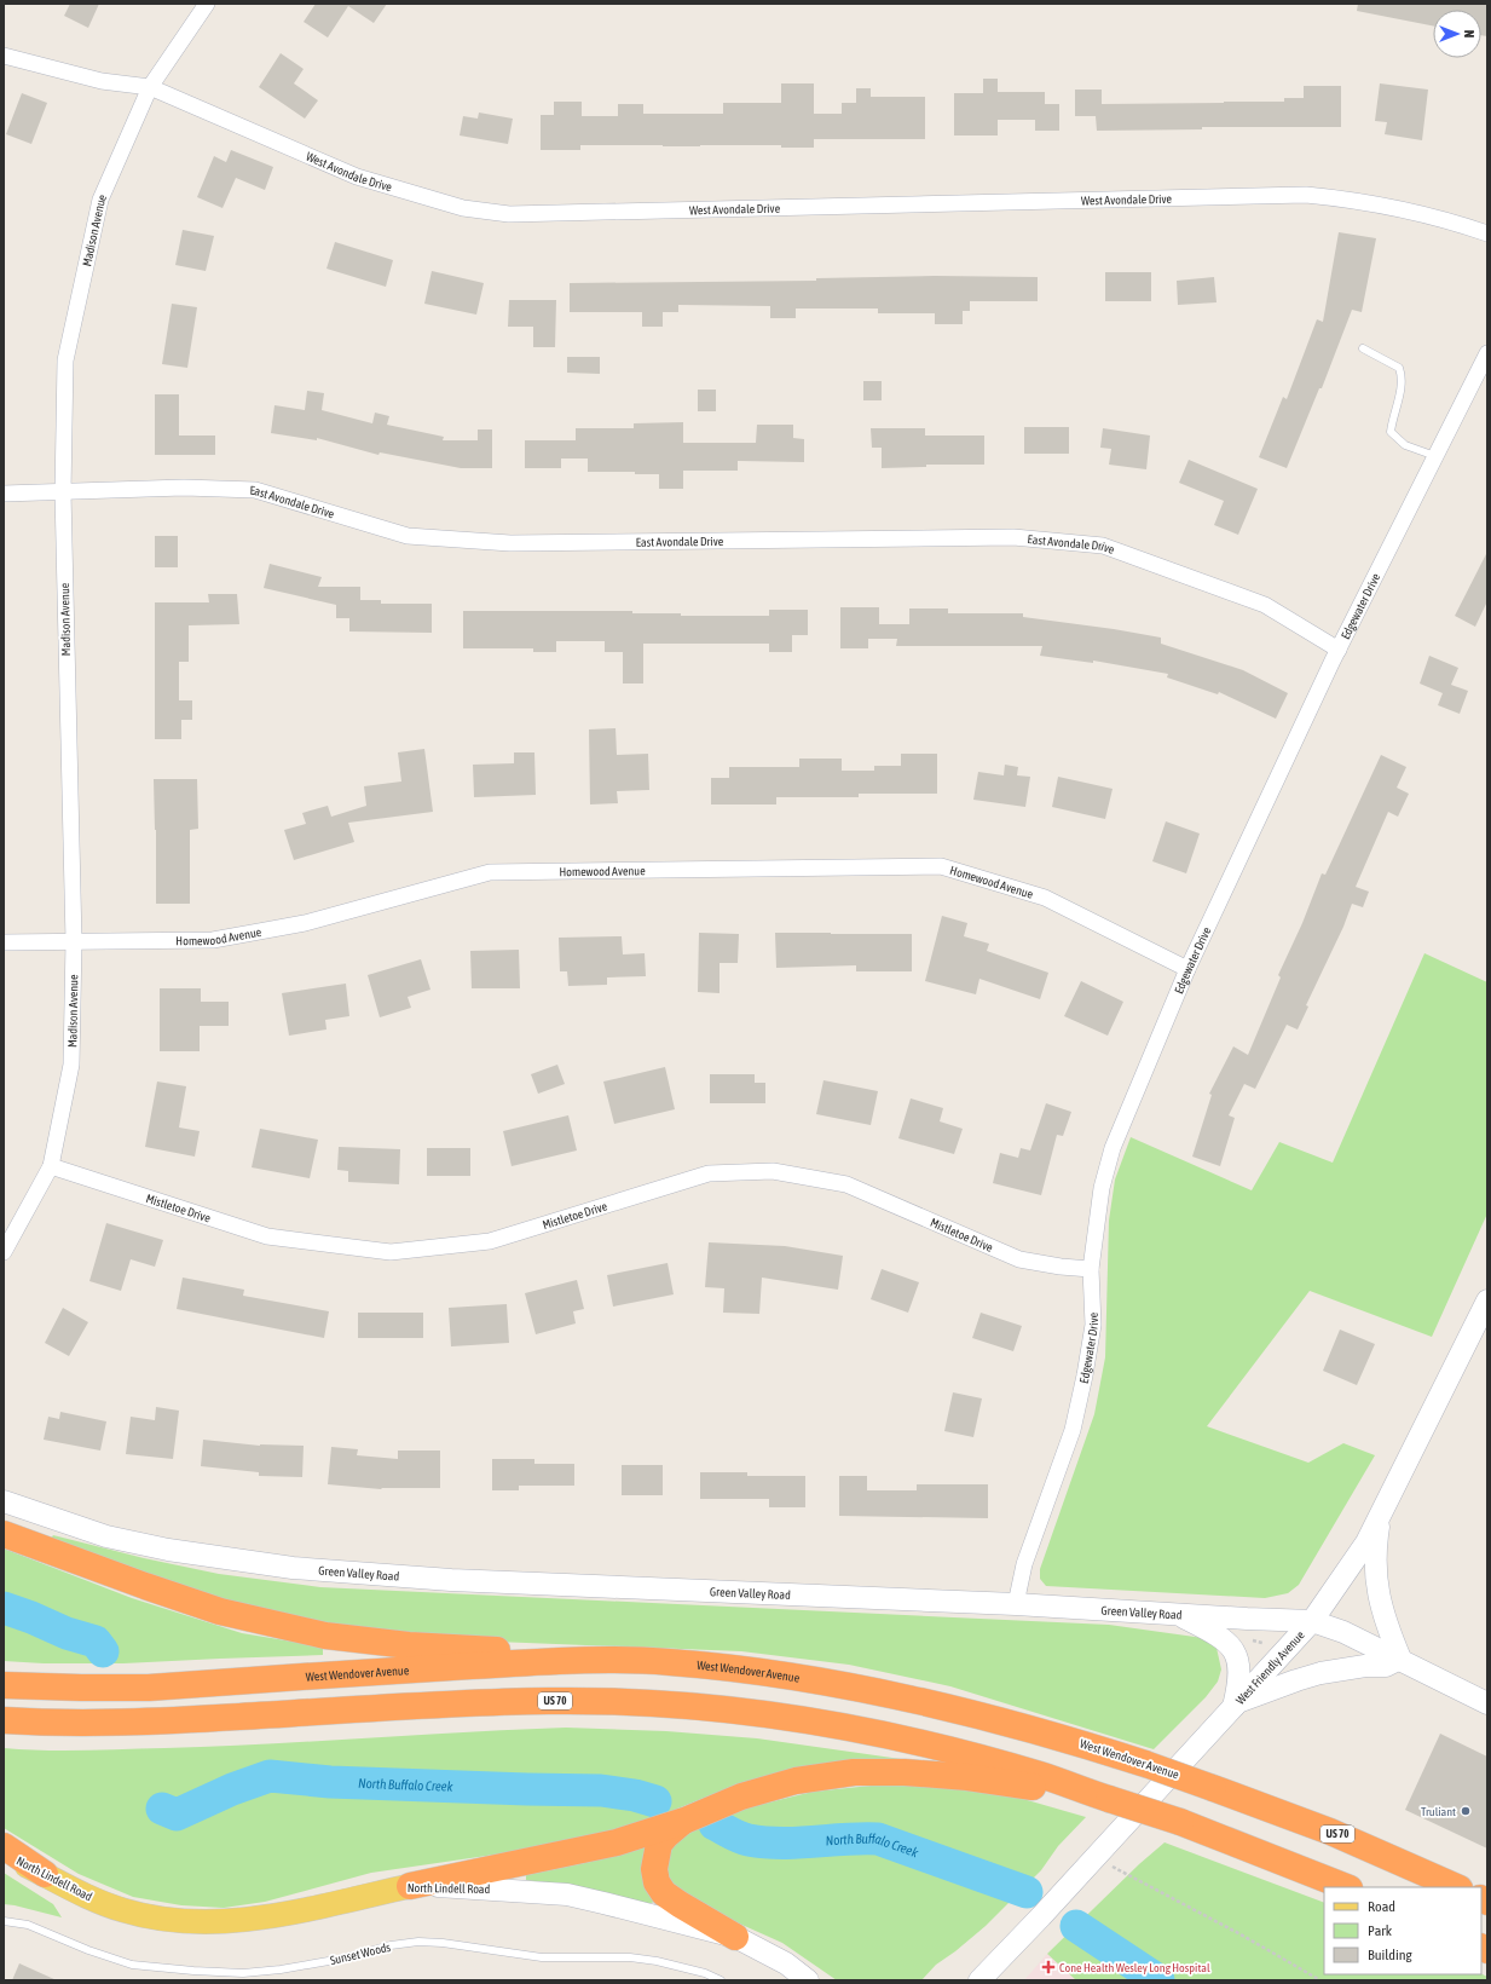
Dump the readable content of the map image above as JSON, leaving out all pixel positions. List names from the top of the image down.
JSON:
{
  "streets": {
    "highway": ["West Wendover Avenue", "US 70"],
    "main road": ["Green Valley Road", "West Friendly Avenue", "North Lindell Road"],
    "street": [
      "West Avondale Drive",
      "Madison Avenue",
      "East Avondale Drive",
      "Edgewater Drive",
      "Homewood Avenue",
      "Mistletoe Drive"
    ],
    "lane": ["Sunset Woods"]
  },
  "crossings": [
    ["West Avondale Drive", "Madison Avenue"],
    ["Madison Avenue", "East Avondale Drive"],
    ["Madison Avenue", "Homewood Avenue"],
    ["Madison Avenue", "Mistletoe Drive"],
    ["East Avondale Drive", "Edgewater Drive"],
    ["Edgewater Drive", "Homewood Avenue"],
    ["Edgewater Drive", "Mistletoe Drive"],
    ["Edgewater Drive", "Green Valley Road"],
    ["Green Valley Road", "West Friendly Avenue"]
  ],
  "water": ["North Buffalo Creek"],
  "places": {
    "other": ["Truliant"],
    "health": ["Cone Health Wesley Long Hospital"]
  },
  "legend": ["Road", "Park", "Building"],
  "north": "right"
}
